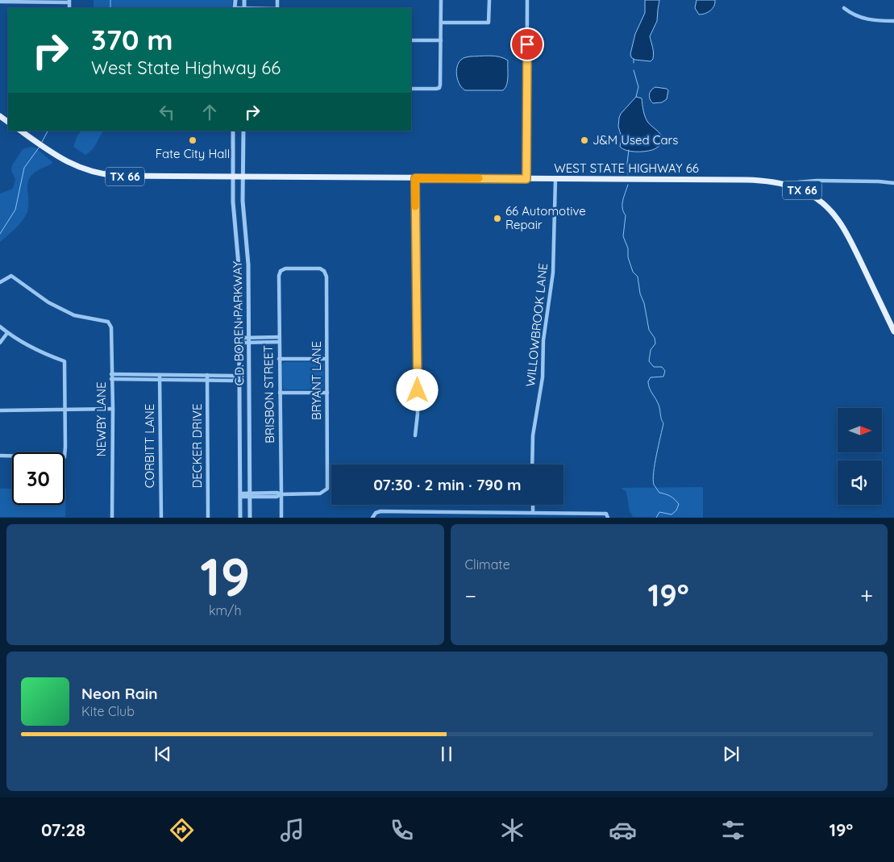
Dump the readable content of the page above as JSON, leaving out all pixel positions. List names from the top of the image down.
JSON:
{
  "streets": {
    "main road": ["WEST STATE HIGHWAY 66", "TX 66"],
    "street": [
      "C.D. BOREN PARKWAY",
      "WILLOWBROOK LANE",
      "BRYANT LANE",
      "BRISBON STREET",
      "NEWBY LANE",
      "CORBITT LANE",
      "DECKER DRIVE"
    ]
  },
  "crossings": [
    ["WEST STATE HIGHWAY 66", "TX 66"],
    ["WEST STATE HIGHWAY 66", "C.D. BOREN PARKWAY"],
    ["WEST STATE HIGHWAY 66", "WILLOWBROOK LANE"],
    ["TX 66", "C.D. BOREN PARKWAY"],
    ["BRYANT LANE", "BRISBON STREET"]
  ],
  "places": ["Fate City Hall", "J&M Used Cars", "66 Automotive Repair"],
  "north": "right",
  "page": {
    "turn": ["370 m", "West State Highway 66"],
    "limit": "30",
    "trip": "07:30 · 2 min · 790 m",
    "tile": [
      ["19", "km/h"],
      "Climate"
    ],
    "heat": ["−", "19°", "+"],
    "song": ["Neon Rain", "Kite Club"],
    "tabs": ["07:28", "19°"]
  }
}
